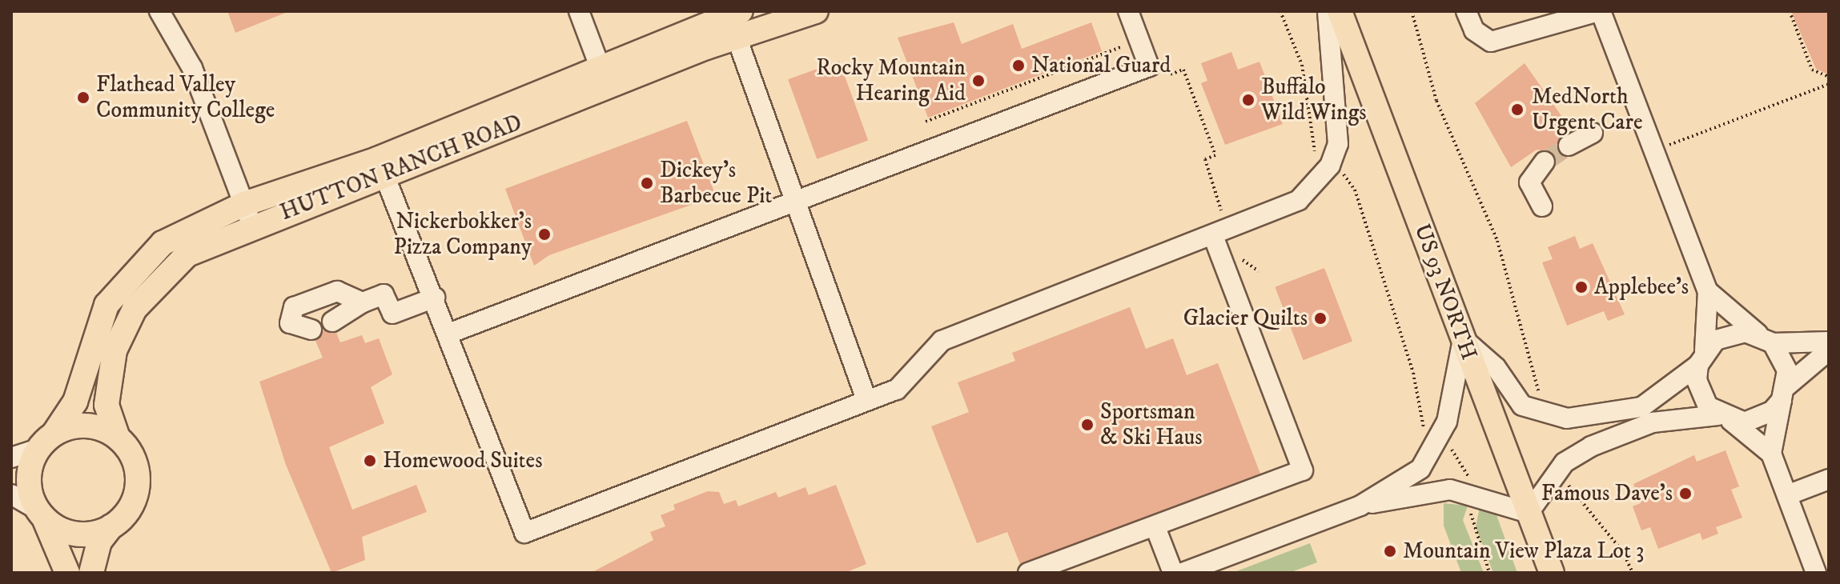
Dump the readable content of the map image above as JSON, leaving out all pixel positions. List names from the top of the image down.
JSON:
{
  "streets": {
    "main road": ["HUTTON RANCH ROAD", "US 93 NORTH"]
  },
  "places": [
    "National Guard",
    "Rocky Mountain Hearing Aid",
    "Flathead Valley Community College",
    "Buffalo Wild Wings",
    "MedNorth Urgent Care",
    "Dickey's Barbecue Pit",
    "Nickerbokker's Pizza Company",
    "Applebee's",
    "Glacier Quilts",
    "Sportsman & Ski Haus",
    "Homewood Suites",
    "Famous Dave's",
    "Mountain View Plaza Lot 3"
  ]
}
